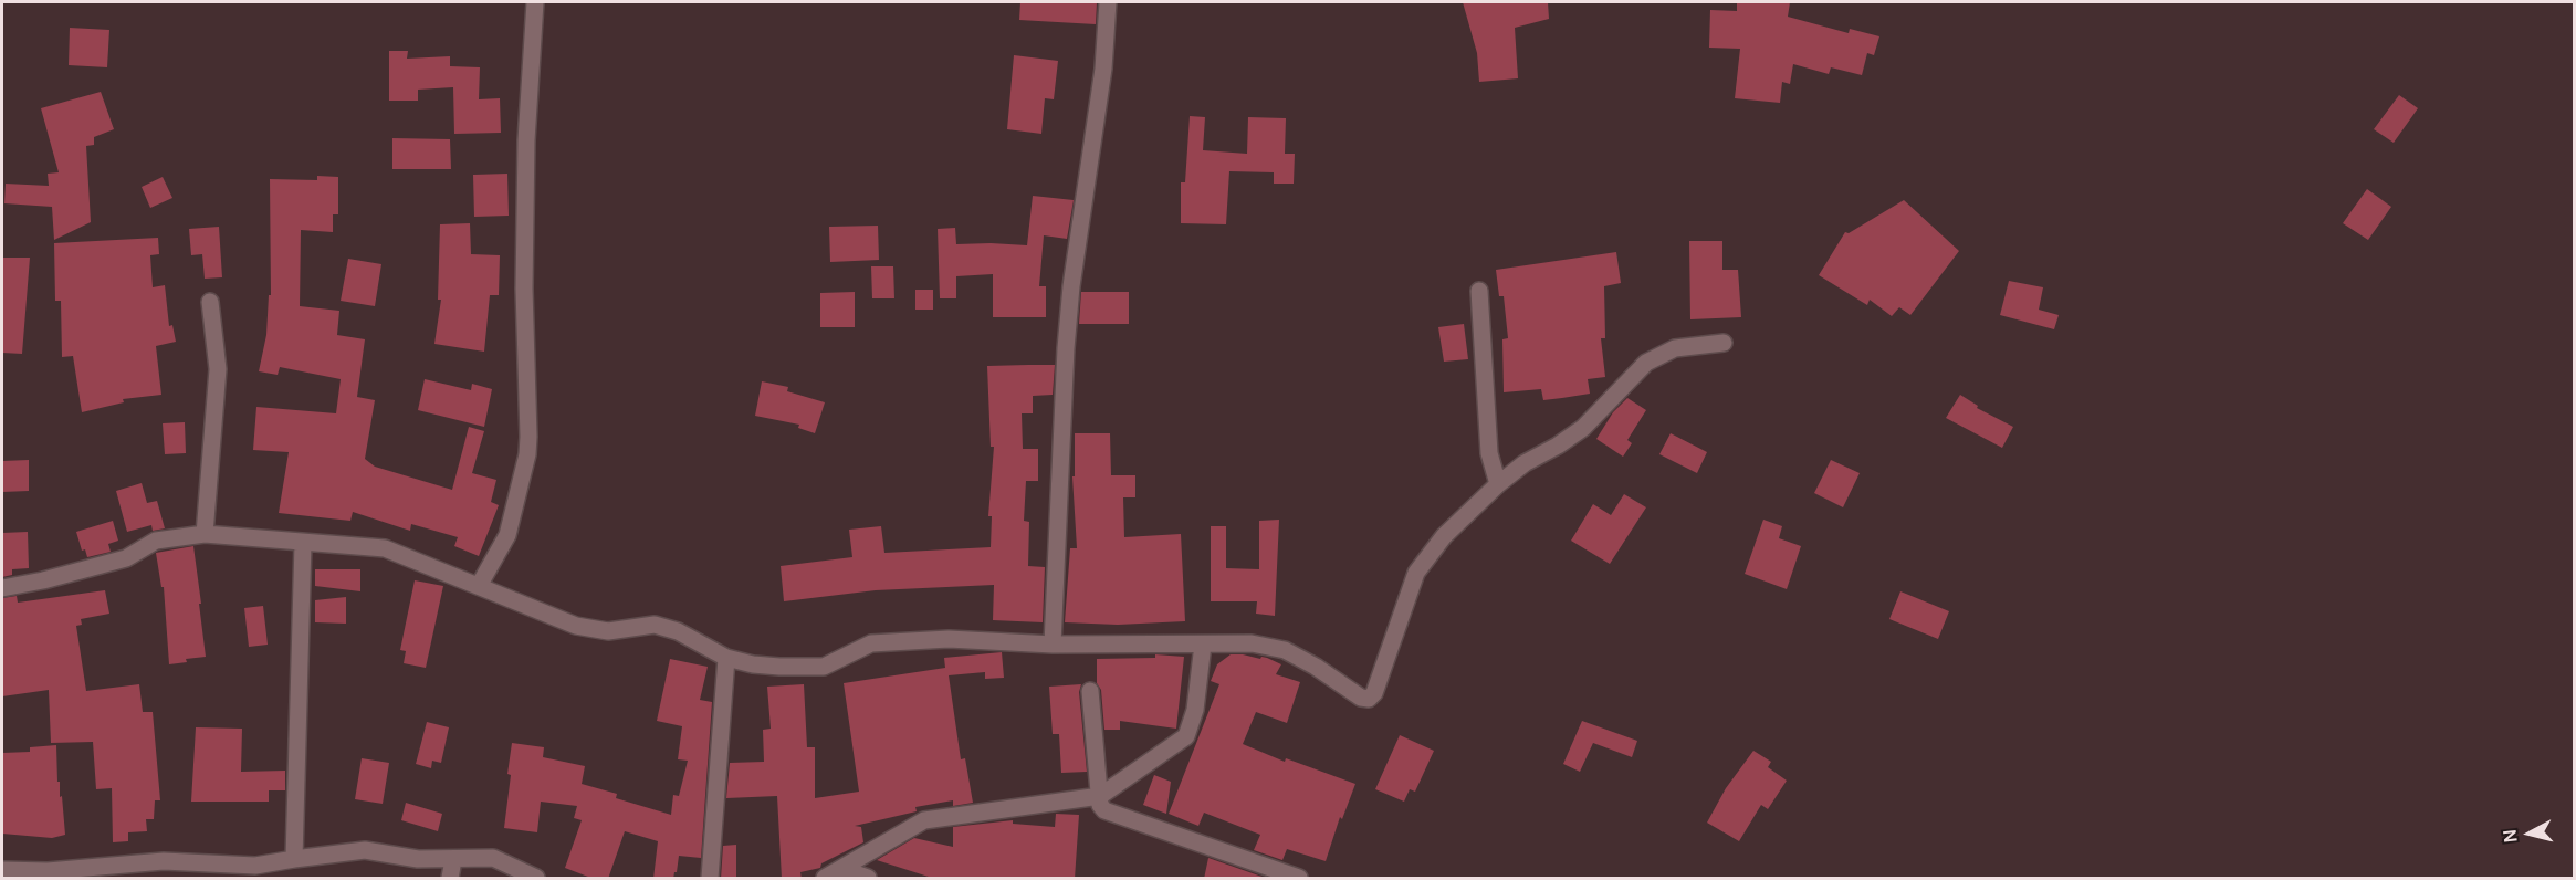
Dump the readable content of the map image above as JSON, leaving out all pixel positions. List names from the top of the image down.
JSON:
{
  "north": "left"
}
